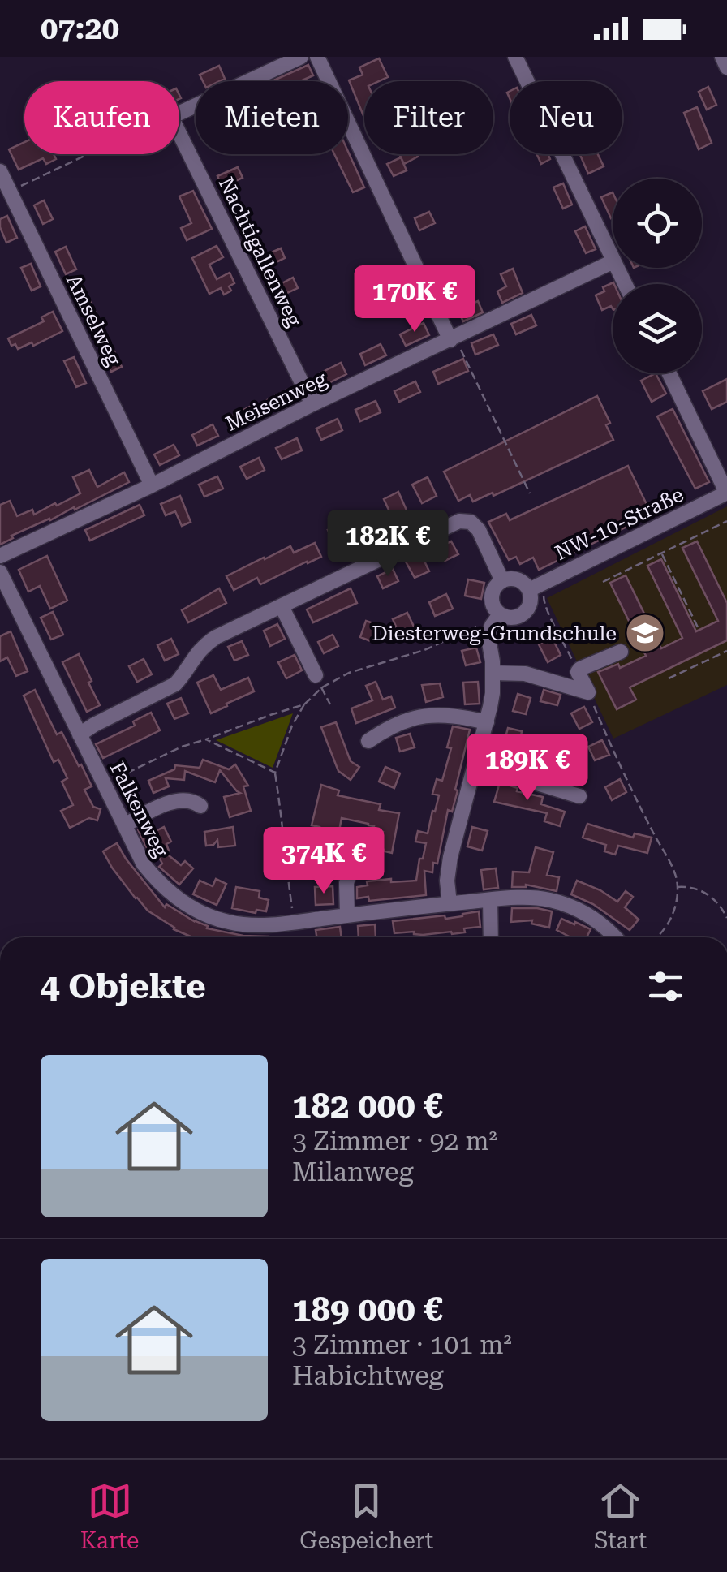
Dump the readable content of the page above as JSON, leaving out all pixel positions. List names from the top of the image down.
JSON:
{
  "streets": {
    "street": [
      "Nachtigallenweg",
      "Amselweg",
      "Meisenweg",
      "NW-10-Straße",
      "Falkenweg"
    ]
  },
  "crossings": [
    ["Nachtigallenweg", "Meisenweg"],
    ["Amselweg", "Meisenweg"]
  ],
  "places": {
    "school or university": ["Diesterweg-Grundschule"]
  },
  "page": {
    "status": "07:20",
    "chip": [
      "Kaufen",
      "Mieten",
      "Filter",
      "Neu"
    ],
    "price": [
      "170K €",
      "182K €",
      "189K €",
      "374K €"
    ],
    "heading": "4 Objekte",
    "list": [
      {
        "name": "182 000 €",
        "note": "3 Zimmer · 92 m² · Milanweg"
      },
      {
        "name": "189 000 €",
        "note": "3 Zimmer · 101 m² · Habichtweg"
      }
    ],
    "tabs": ["Karte", "Gespeichert", "Start"]
  }
}
